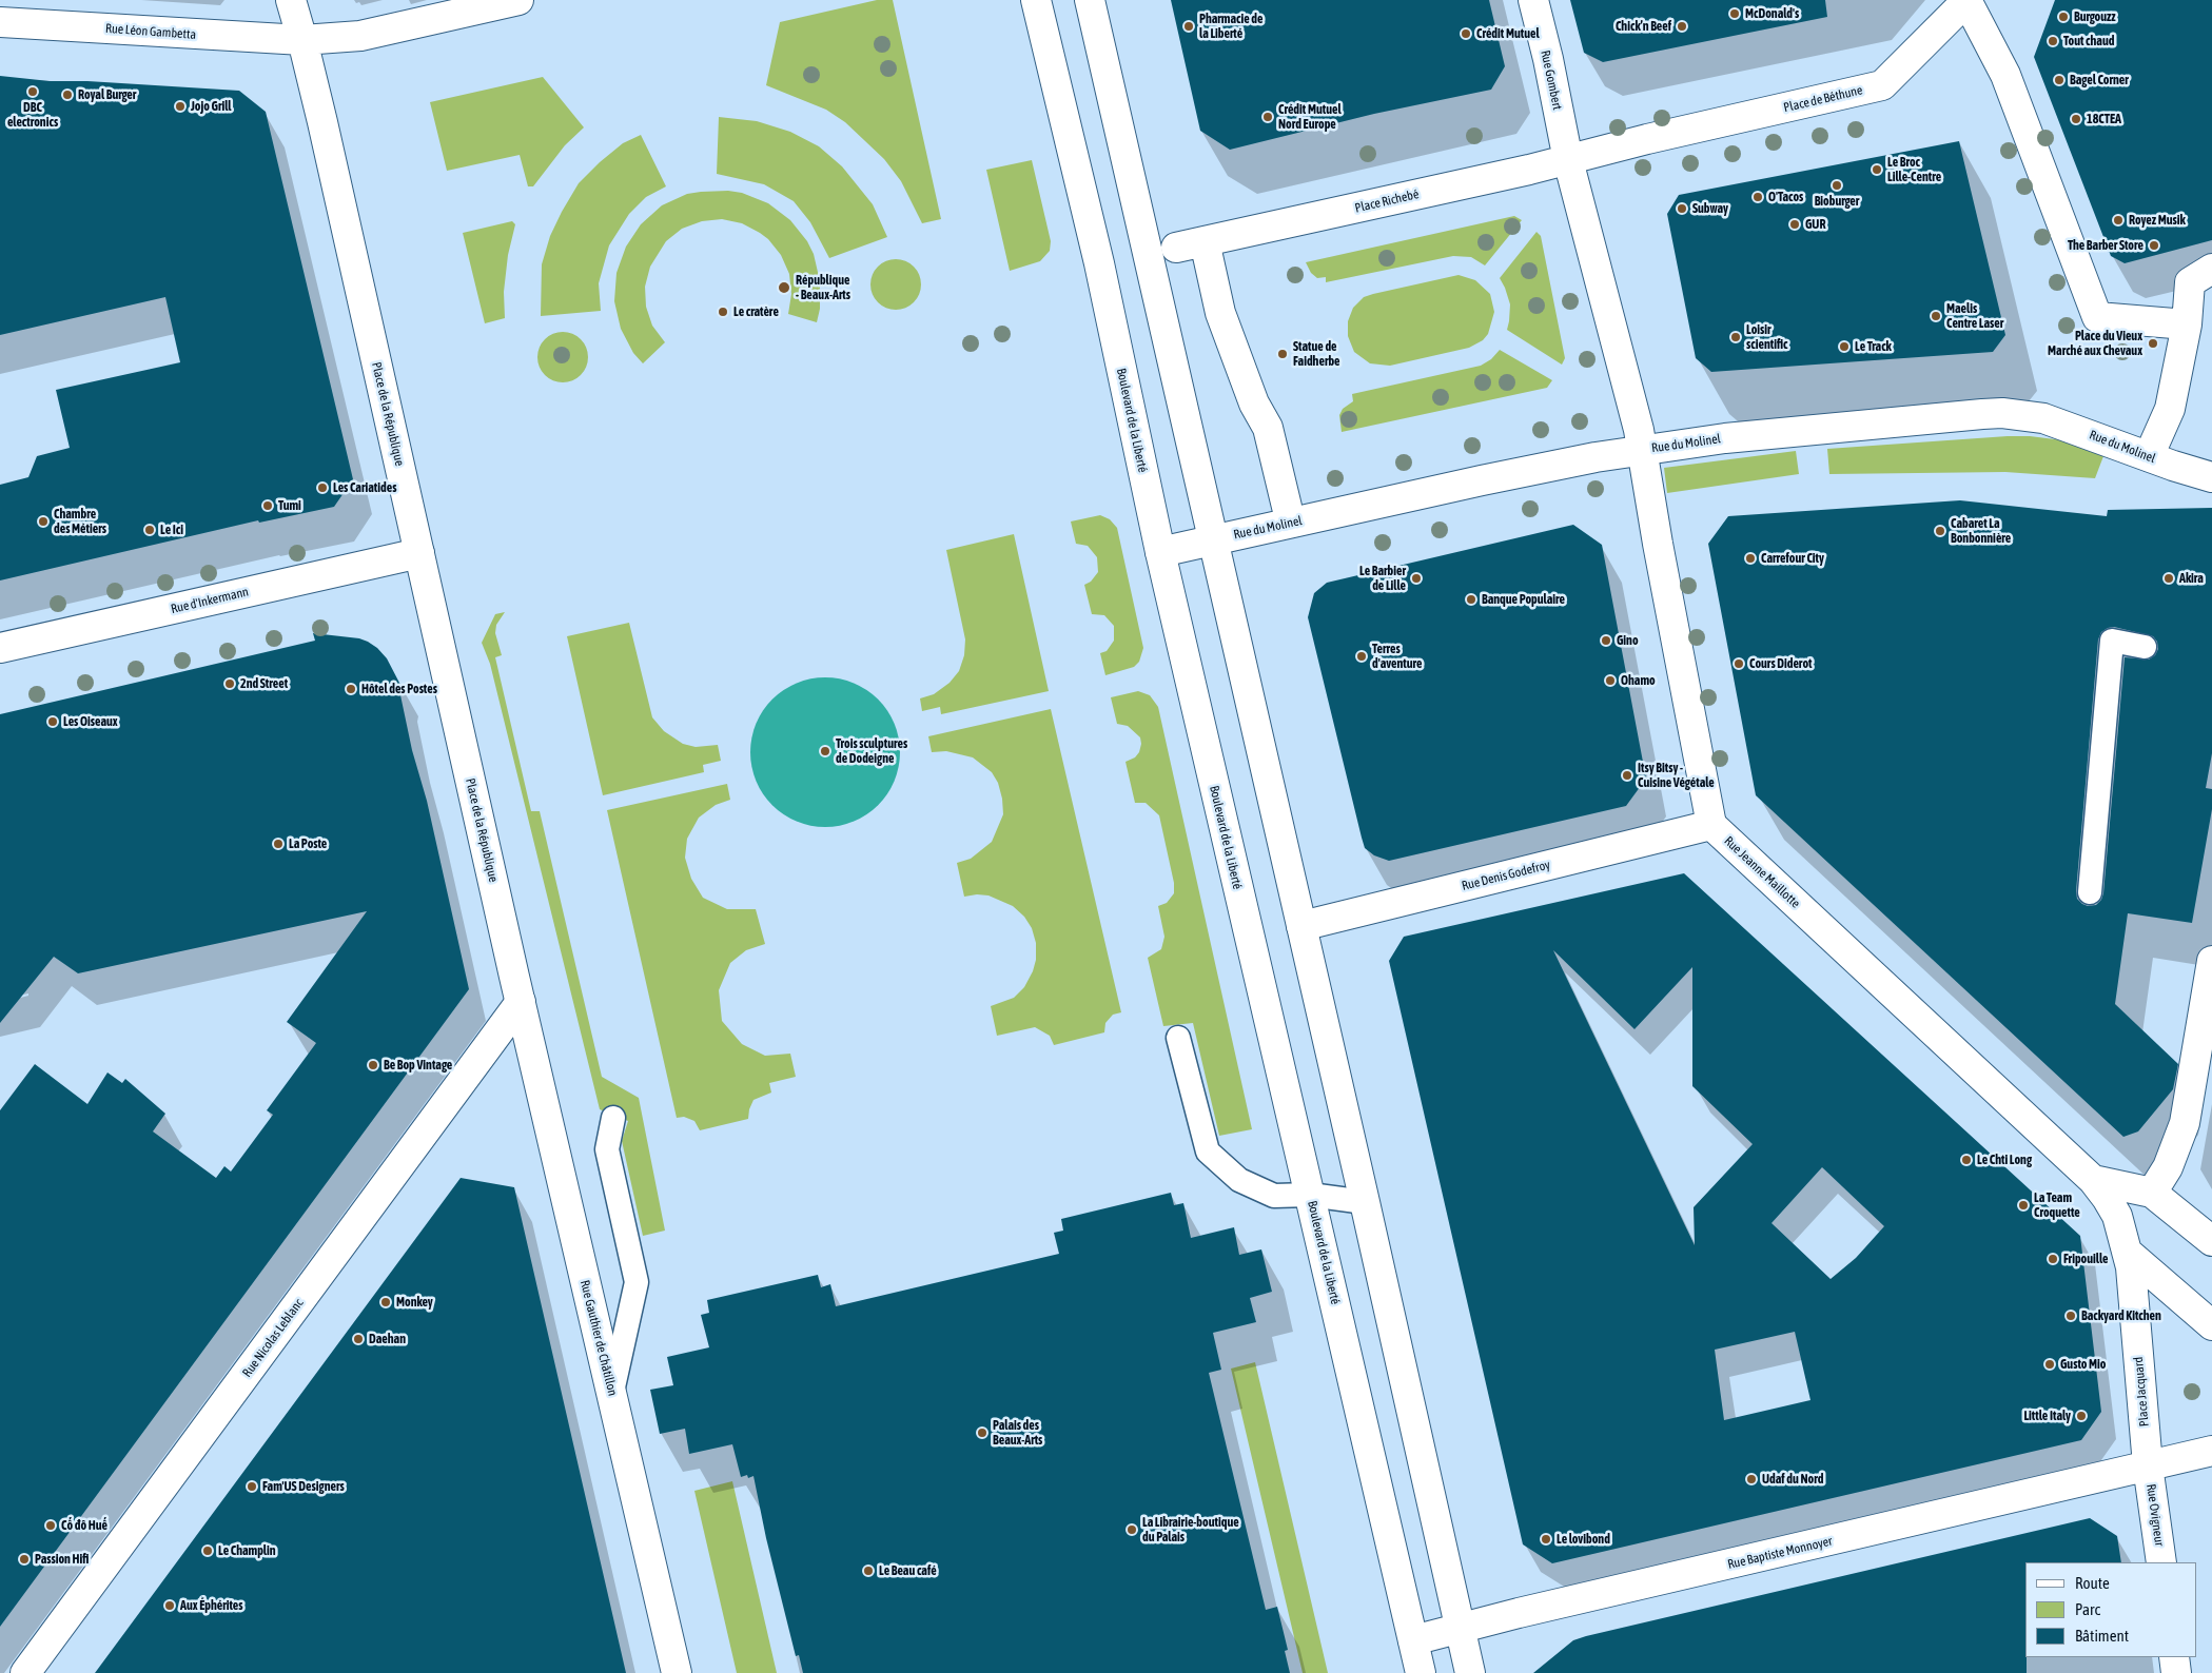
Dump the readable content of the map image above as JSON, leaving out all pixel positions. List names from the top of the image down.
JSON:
{
  "streets": {
    "street": [
      "Rue Léon Gambetta",
      "Rue Gombert",
      "Place de Béthune",
      "Place Richebé",
      "Place de la République",
      "Boulevard de la Liberté",
      "Rue du Molinel",
      "Rue d'Inkermann",
      "Rue Jeanne Maillotte",
      "Rue Denis Godefroy",
      "Rue Nicolas Leblanc",
      "Rue Gauthier de Châtillon",
      "Place Jacquard",
      "Rue Ovigneur",
      "Rue Baptiste Monnoyer"
    ]
  },
  "crossings": [
    ["Rue Léon Gambetta", "Place de la République"],
    ["Rue Gombert", "Place Richebé"],
    ["Place de Béthune", "Place Richebé"],
    ["Place de la République", "Rue d'Inkermann"],
    ["Place de la République", "Rue Nicolas Leblanc"],
    ["Place de la République", "Rue Gauthier de Châtillon"],
    ["Boulevard de la Liberté", "Rue du Molinel"],
    ["Boulevard de la Liberté", "Rue Baptiste Monnoyer"],
    ["Rue Jeanne Maillotte", "Rue Denis Godefroy"],
    ["Rue Jeanne Maillotte", "Place Jacquard"],
    ["Rue Nicolas Leblanc", "Rue Gauthier de Châtillon"],
    ["Place Jacquard", "Rue Ovigneur"],
    ["Place Jacquard", "Rue Baptiste Monnoyer"],
    ["Rue Ovigneur", "Rue Baptiste Monnoyer"]
  ],
  "places": [
    "McDonald's",
    "Burgouzz",
    "Pharmacie de la Liberté",
    "Chick’n Beef",
    "Crédit Mutuel",
    "Tout chaud",
    "Bagel Corner",
    "DBC electronics",
    "Royal Burger",
    "Jojo Grill",
    "Crédit Mutuel Nord Europe",
    "18CTEA",
    "Le Broc Lille-Centre",
    "Bioburger",
    "O'Tacos",
    "Subway",
    "Royez Musik",
    "GUR",
    "The Barber Store",
    "République - Beaux-Arts",
    "Le cratère",
    "Maelis Centre Laser",
    "Loisir scientific",
    "Place du Vieux Marché aux Chevaux",
    "Le Track",
    "Statue de Faidherbe",
    "Les Cariatides",
    "Tumi",
    "Chambre des Métiers",
    "Le Ici",
    "Cabaret La Bonbonnière",
    "Carrefour City",
    "Le Barbier de Lille",
    "Akira",
    "Banque Populaire",
    "Gino",
    "Terres d'aventure",
    "Cours Diderot",
    "Ohamo",
    "2nd Street",
    "Hôtel des Postes",
    "Les Oiseaux",
    "Trois sculptures de Dodeigne",
    "Itsy Bitsy - Cuisine Végétale",
    "La Poste",
    "Be Bop Vintage",
    "Le Chti Long",
    "La Team Croquette",
    "Fripouille",
    "Monkey",
    "Backyard Kitchen",
    "Daehan",
    "Gusto Mio",
    "Little Italy",
    "Palais des Beaux-Arts",
    "Udaf du Nord",
    "Fam'US Designers",
    "Cố đô Huế",
    "La Librairie-boutique du Palais",
    "Le lovibond",
    "Le Champlin",
    "Passion Hifi",
    "Le Beau café",
    "Aux Éphérites"
  ],
  "legend": ["Route", "Parc", "Bâtiment"]
}
